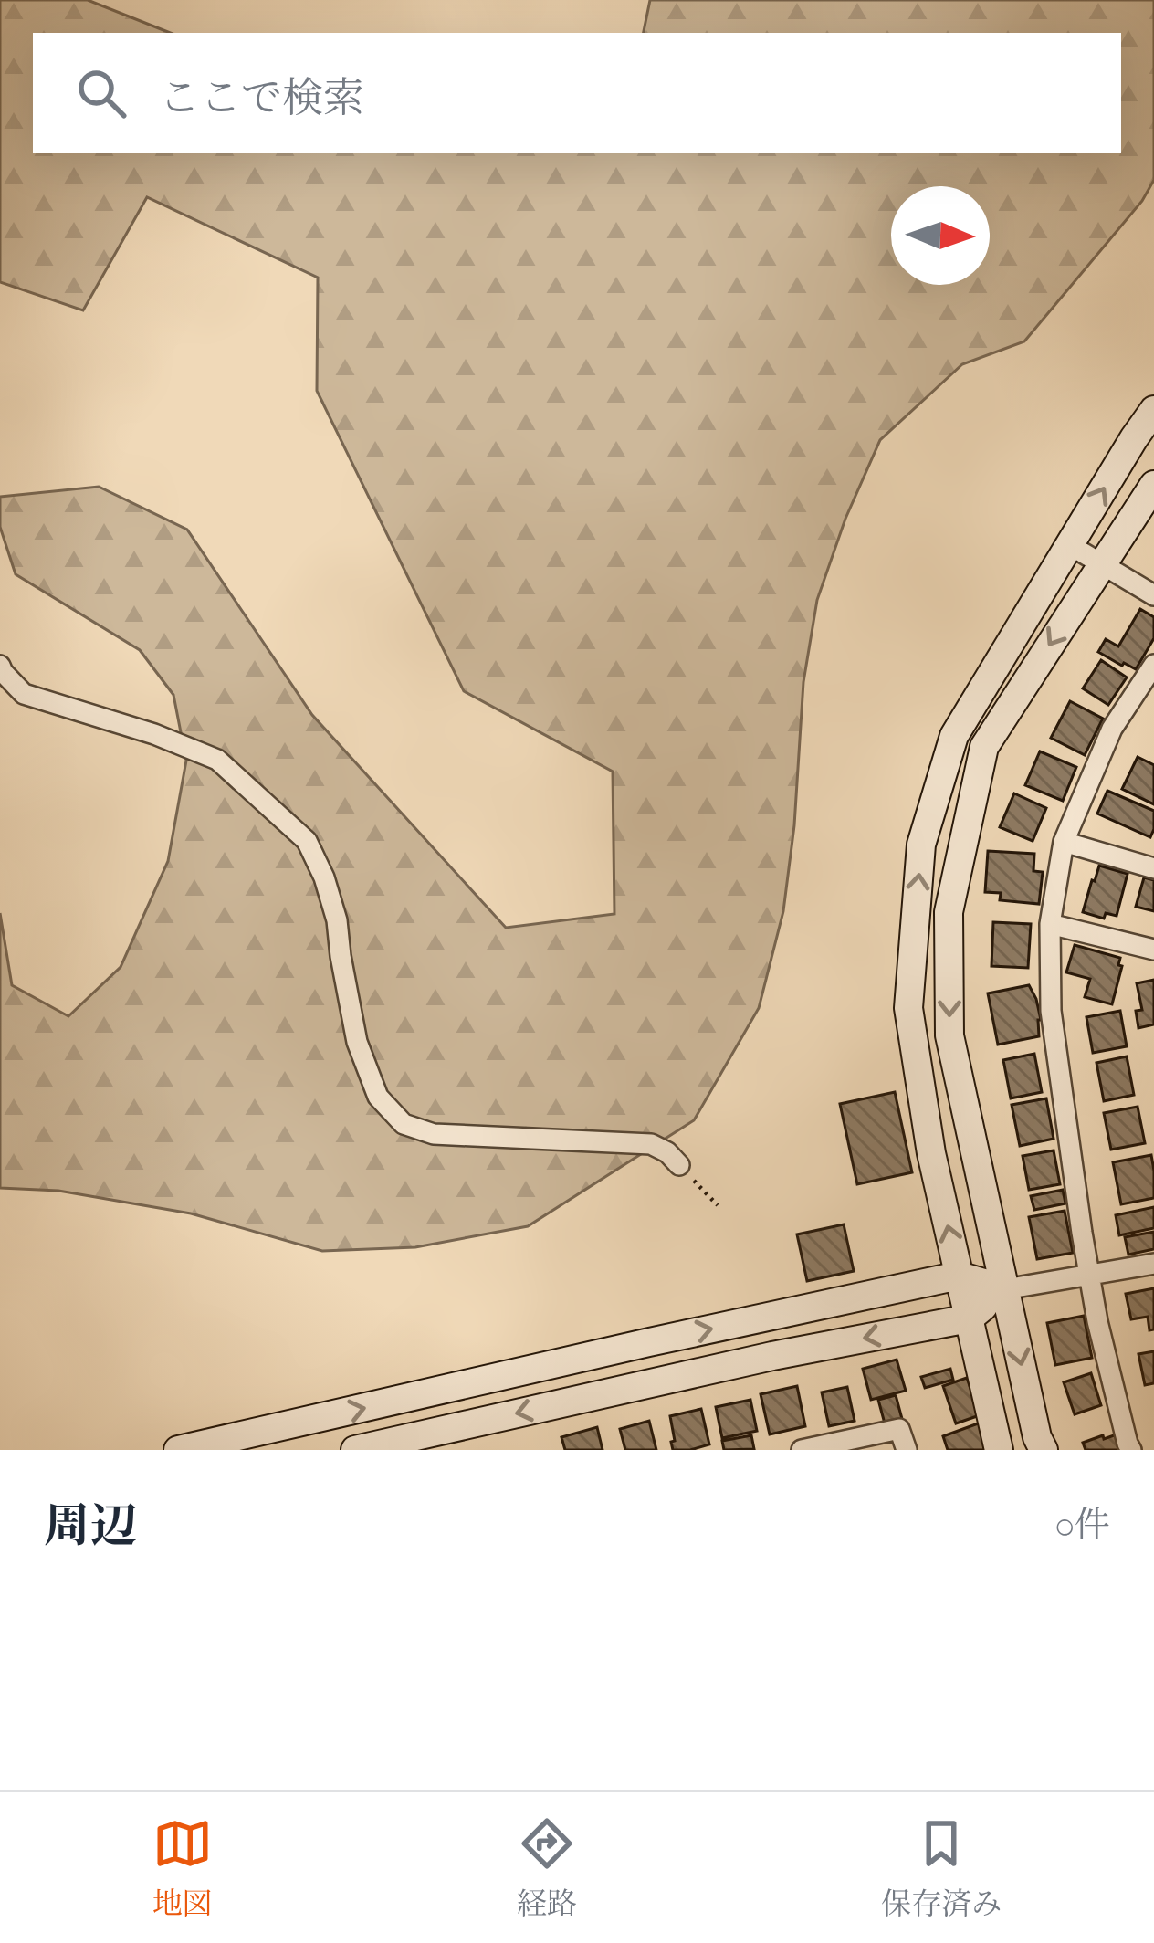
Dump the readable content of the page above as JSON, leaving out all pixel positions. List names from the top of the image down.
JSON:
{
  "north": "right",
  "page": {
    "search": "ここで検索",
    "heading": ["周辺", "0件"],
    "nav": ["地図", "経路", "保存済み"]
  }
}
